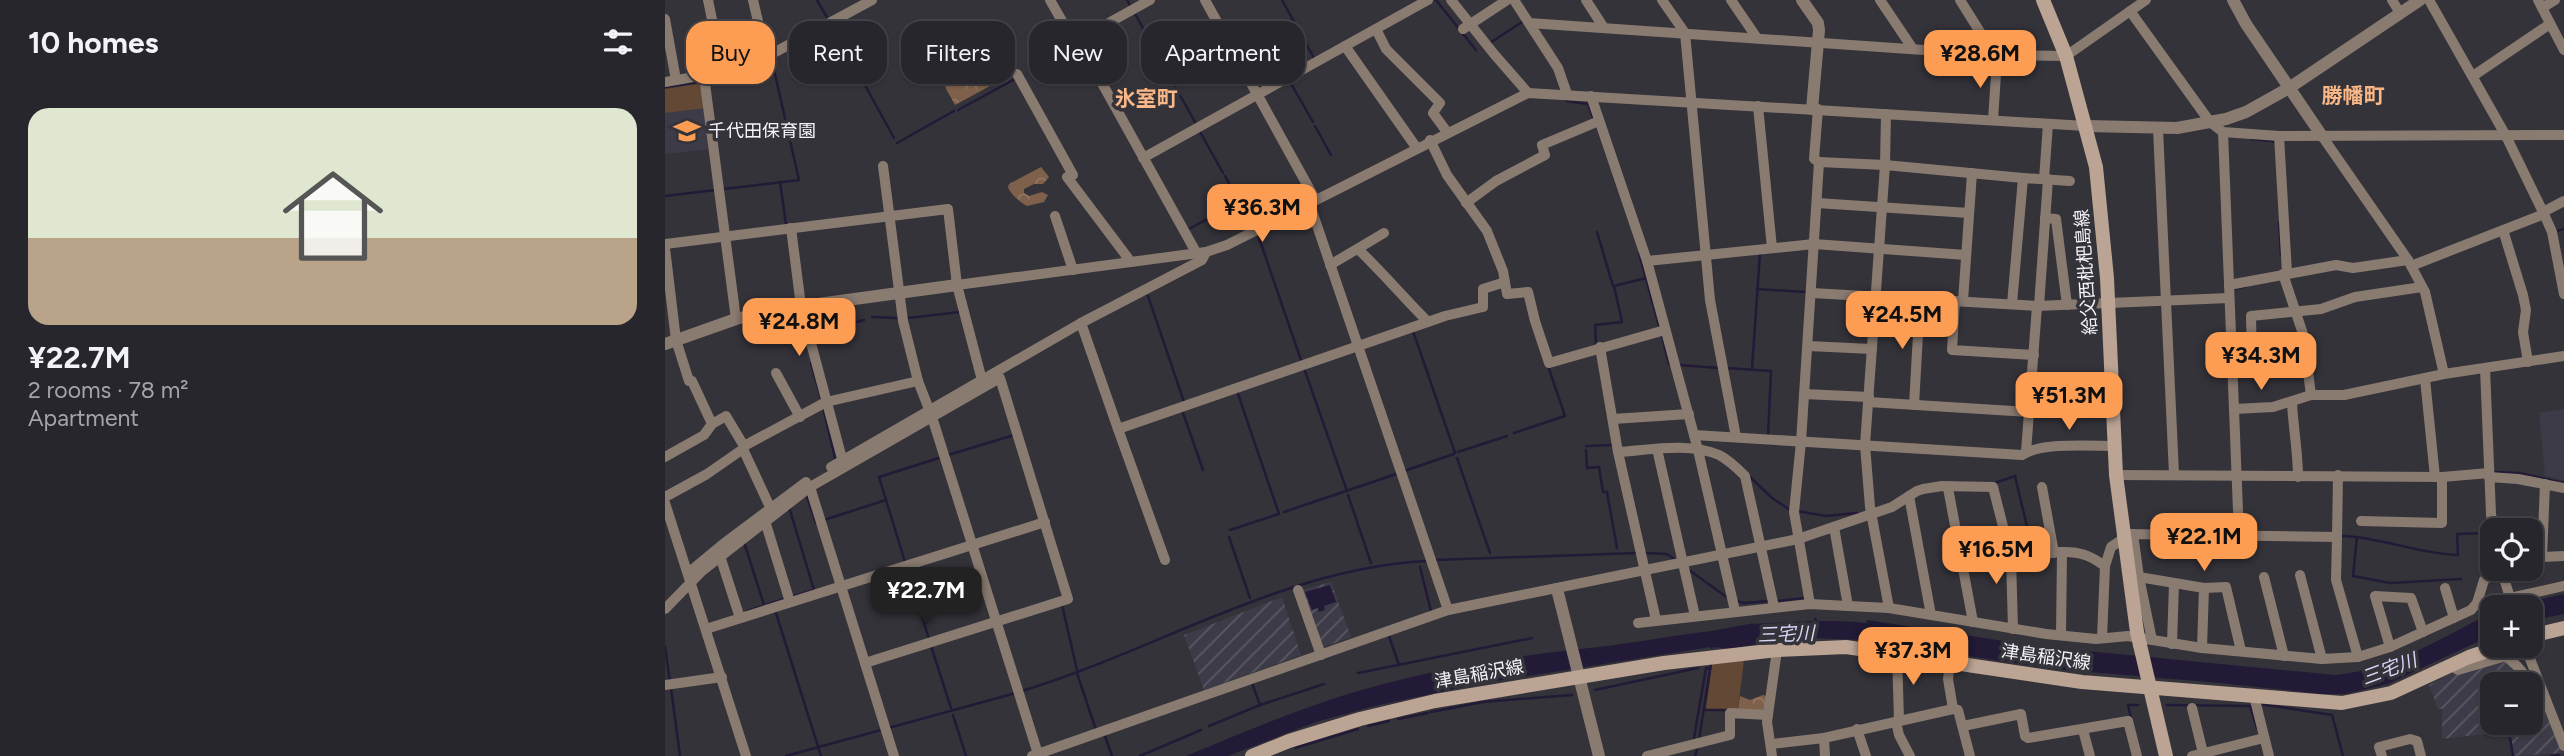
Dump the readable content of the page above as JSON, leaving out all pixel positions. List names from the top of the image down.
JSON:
{
  "streets": {
    "main road": ["給父西枇杷島線", "津島稲沢線"]
  },
  "crossings": [
    ["給父西枇杷島線", "津島稲沢線"]
  ],
  "districts": ["勝幡町", "氷室町"],
  "water": ["三宅川"],
  "places": {
    "school or university": ["千代田保育園"]
  },
  "page": {
    "heading": "10 homes",
    "chip": [
      "Buy",
      "Rent",
      "Filters",
      "New",
      "Apartment"
    ],
    "price": [
      "¥28.6M",
      "¥36.3M",
      "¥24.5M",
      "¥24.8M",
      "¥34.3M",
      "¥51.3M",
      "¥22.1M",
      "¥16.5M",
      "¥22.7M",
      "¥37.3M"
    ],
    "list": [
      {
        "name": "¥22.7M",
        "note": "2 rooms · 78 m² · Apartment"
      }
    ],
    "map_buttons": ["+", "−"]
  }
}
